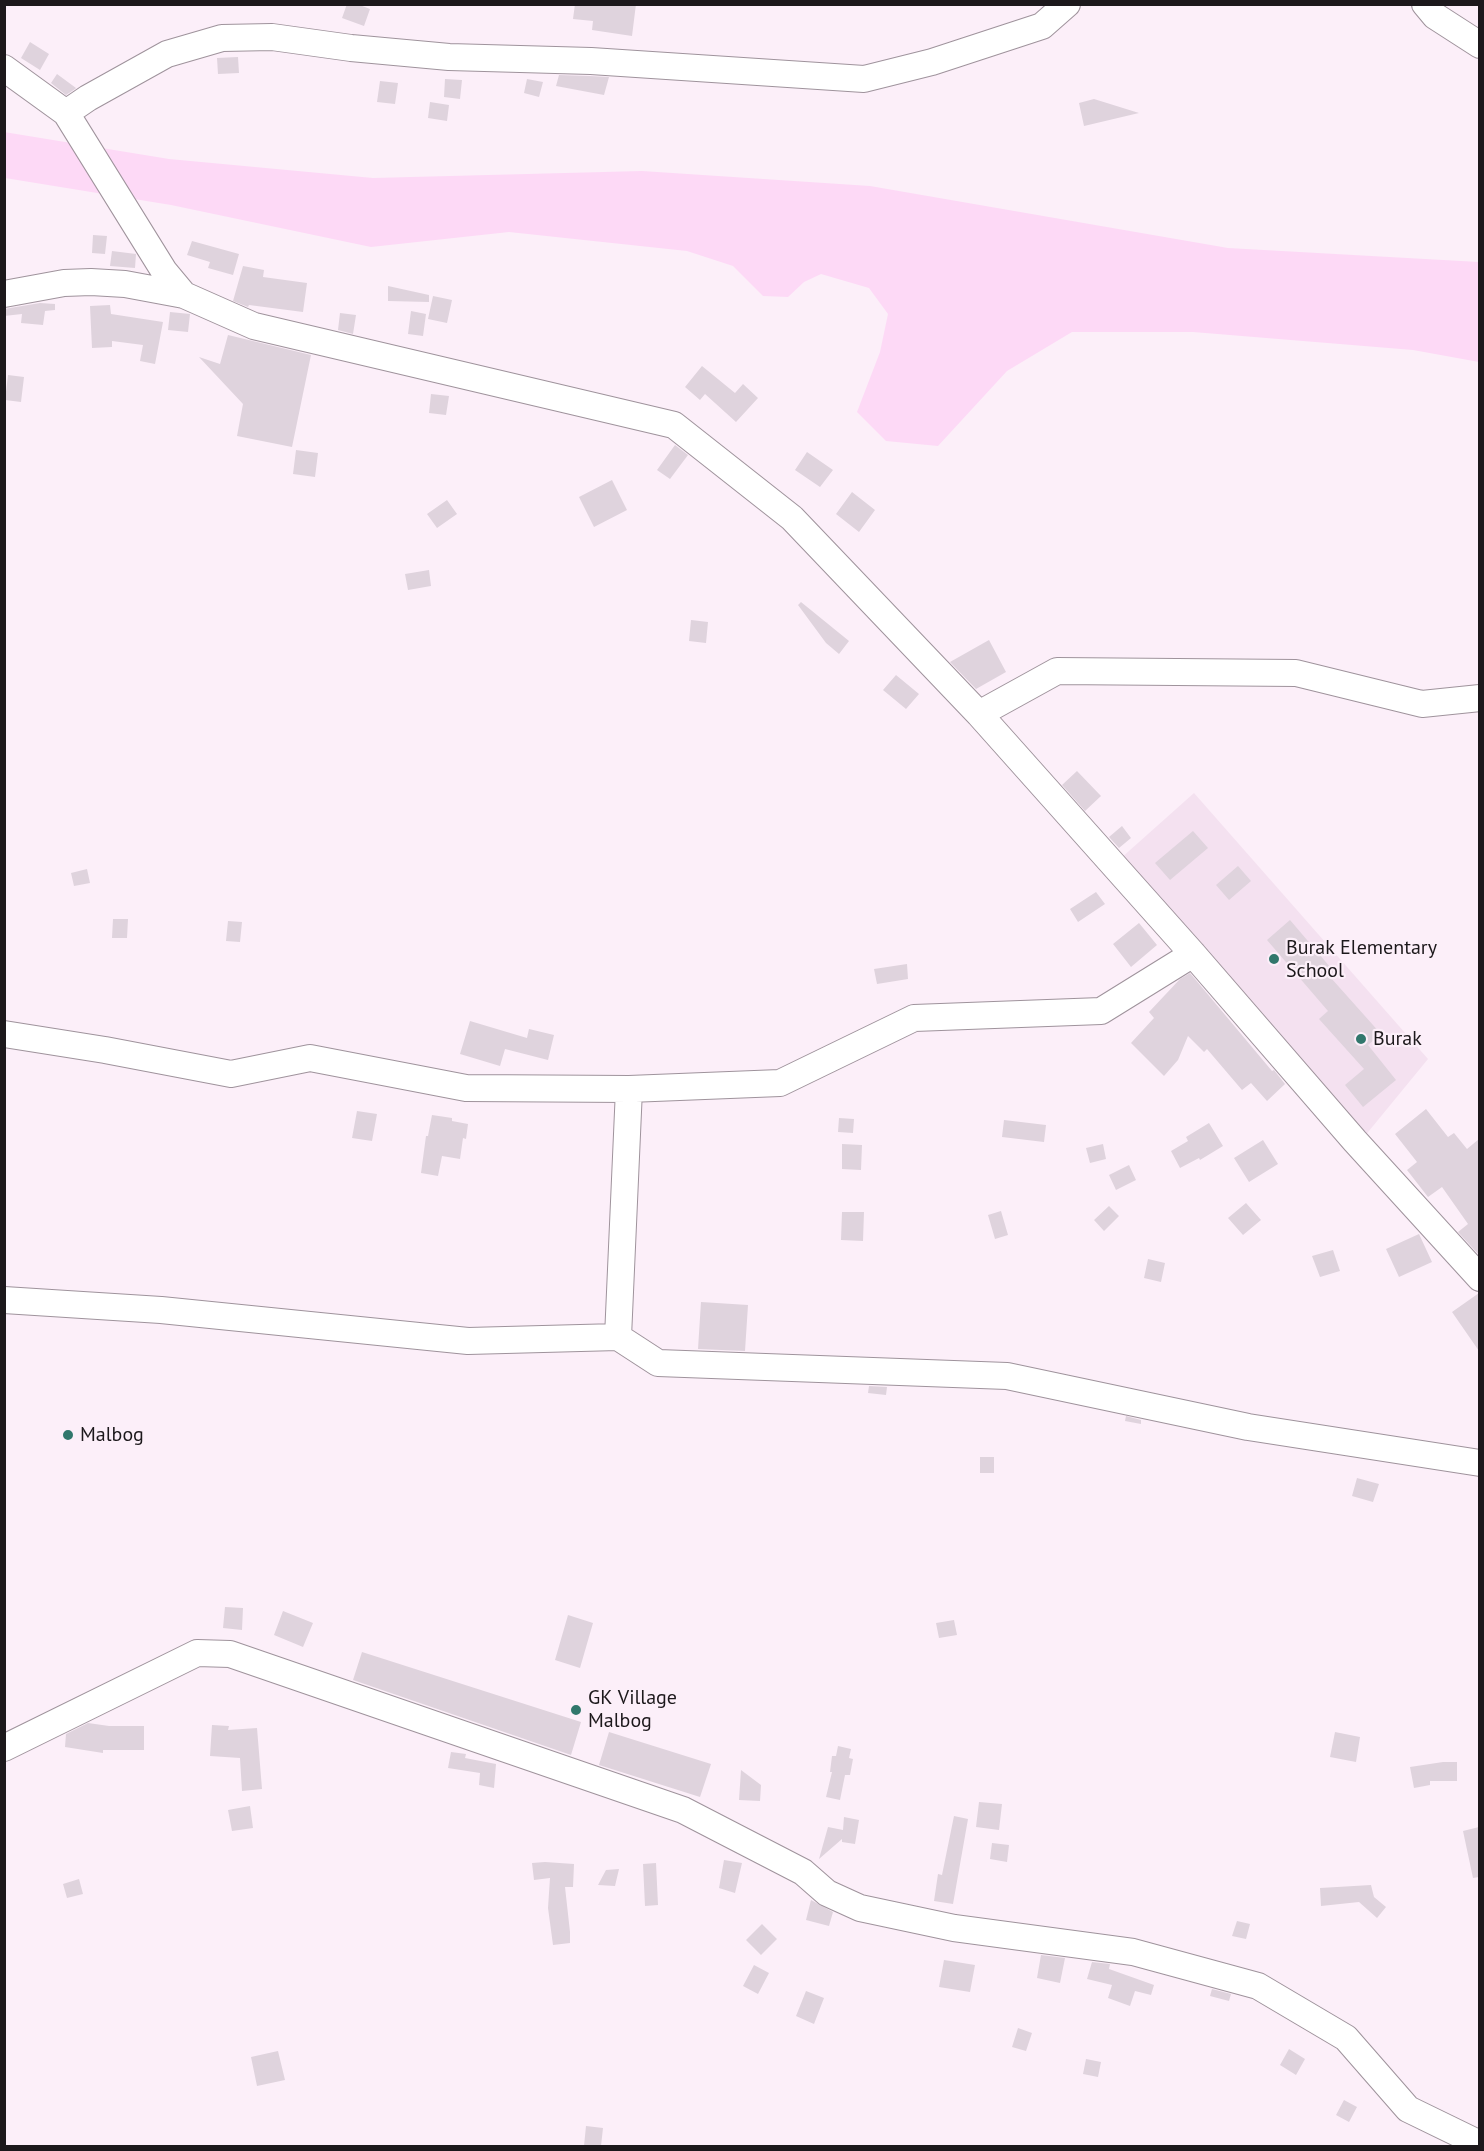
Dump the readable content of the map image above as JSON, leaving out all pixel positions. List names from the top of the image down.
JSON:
{
  "places": [
    "Burak Elementary School",
    "Burak",
    "Malbog",
    "GK Village Malbog"
  ]
}
